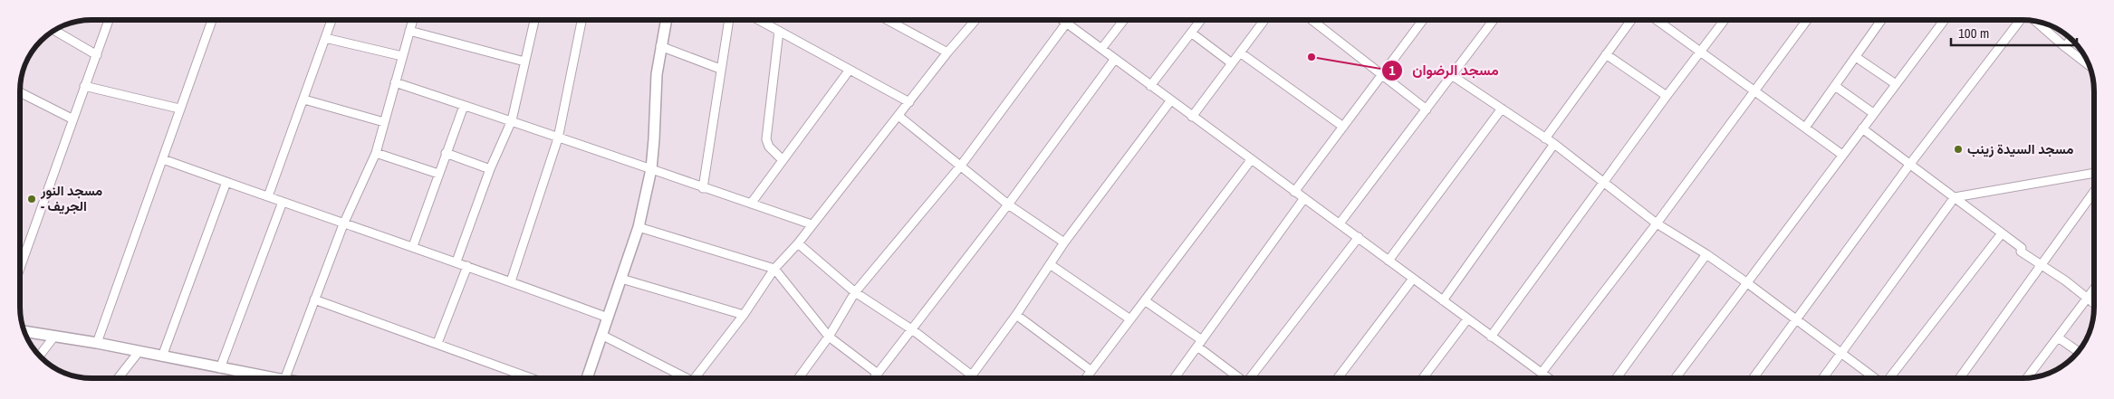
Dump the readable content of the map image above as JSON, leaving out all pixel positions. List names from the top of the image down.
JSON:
{
  "places": ["مسجد الرضوان", "مسجد السيدة زينب", "مسجد النور - الجريف"],
  "scale_bar": "100 m"
}
